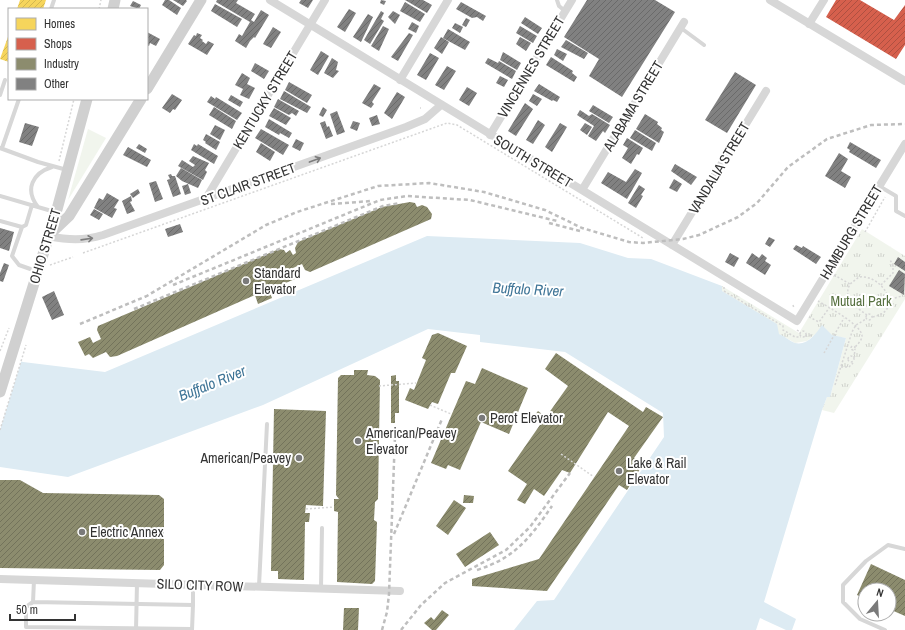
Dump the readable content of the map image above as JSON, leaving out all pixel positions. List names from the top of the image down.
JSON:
{
  "streets": {
    "street": [
      "VINCENNES STREET",
      "KENTUCKY STREET",
      "ALABAMA STREET",
      "SOUTH STREET",
      "VANDALIA STREET",
      "ST CLAIR STREET",
      "HAMBURG STREET",
      "OHIO STREET",
      "SILO CITY ROW"
    ]
  },
  "crossings": [
    ["VINCENNES STREET", "SOUTH STREET"],
    ["KENTUCKY STREET", "SOUTH STREET"],
    ["KENTUCKY STREET", "ST CLAIR STREET"],
    ["ALABAMA STREET", "SOUTH STREET"],
    ["SOUTH STREET", "VANDALIA STREET"],
    ["SOUTH STREET", "ST CLAIR STREET"],
    ["SOUTH STREET", "HAMBURG STREET"],
    ["ST CLAIR STREET", "OHIO STREET"]
  ],
  "one_way": ["ST CLAIR STREET"],
  "water": ["Buffalo River"],
  "parks": ["Mutual Park"],
  "places": [
    "Standard Elevator",
    "Perot Elevator",
    "American/Peavey Elevator",
    "American/Peavey",
    "Lake & Rail Elevator",
    "Electric Annex"
  ],
  "legend": [
    "Homes",
    "Shops",
    "Industry",
    "Other"
  ],
  "scale_bar": "50 m",
  "north": "top"
}
